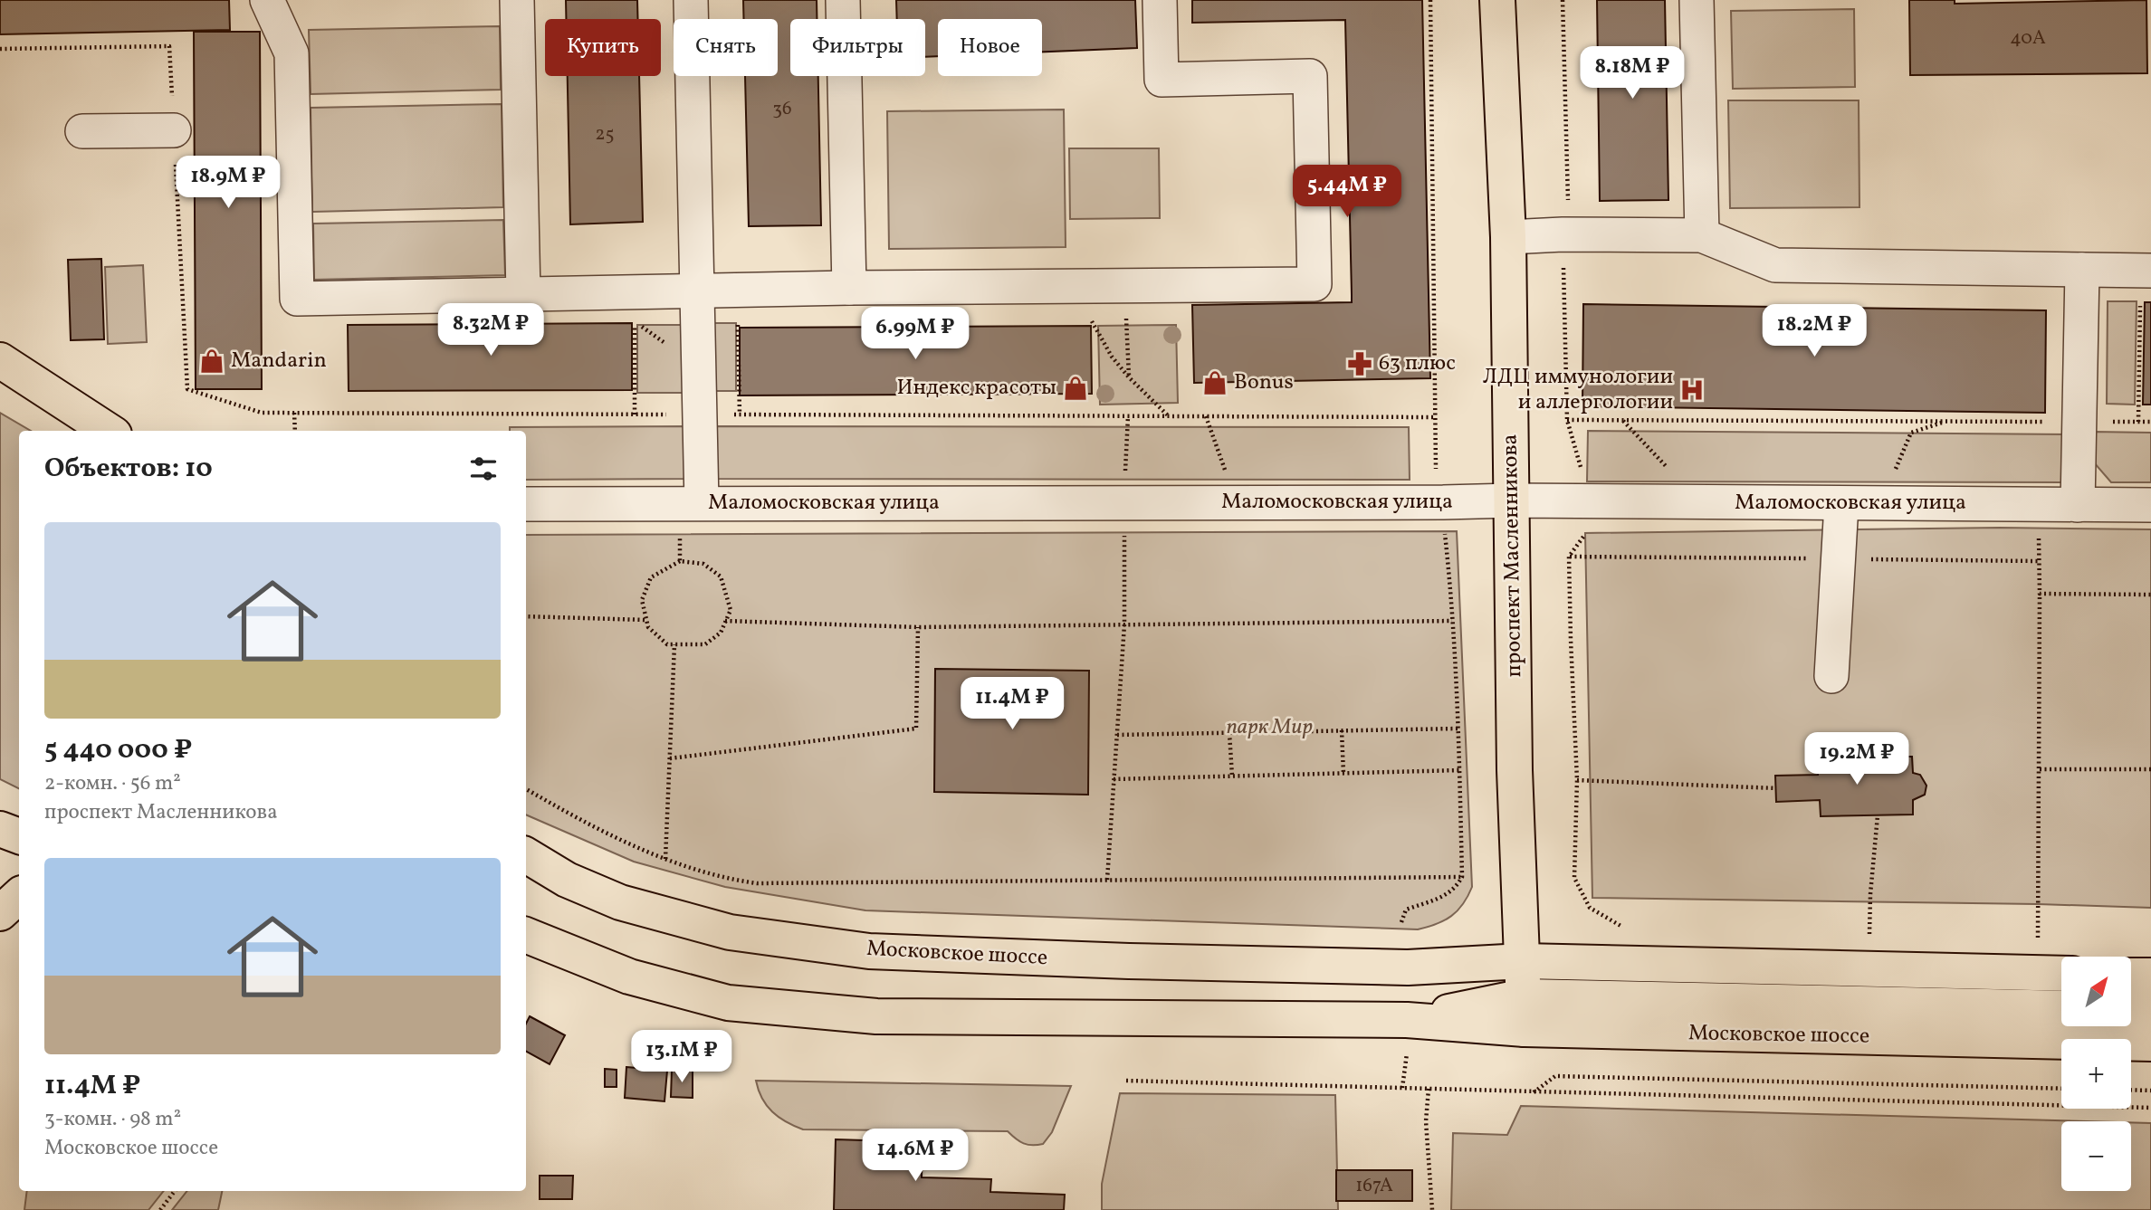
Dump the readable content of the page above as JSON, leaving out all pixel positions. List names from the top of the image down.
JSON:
{
  "streets": {
    "main road": ["проспект Масленникова", "Московское шоссе"],
    "street": ["Маломосковская улица"]
  },
  "crossings": [
    ["Маломосковская улица", "проспект Масленникова"],
    ["проспект Масленникова", "Московское шоссе"]
  ],
  "parks": ["парк Мир"],
  "places": {
    "shop": ["Mandarin", "Bonus", "Индекс красоты"],
    "pharmacy": ["63 плюс"],
    "hospital": ["ЛДЦ иммунологии и аллергологии"]
  },
  "house_numbers": [
    "40А",
    "36",
    "25",
    "167А"
  ],
  "north": "top right",
  "page": {
    "chip": [
      "Купить",
      "Снять",
      "Фильтры",
      "Новое"
    ],
    "price": [
      "8.18M ₽",
      "18.9M ₽",
      "5.44M ₽",
      "8.32M ₽",
      "18.2M ₽",
      "6.99M ₽",
      "11.4M ₽",
      "19.2M ₽",
      "13.1M ₽",
      "14.6M ₽"
    ],
    "heading": "Объектов: 10",
    "list": [
      {
        "name": "5 440 000 ₽",
        "note": "2-комн. · 56 m² · проспект Масленникова"
      },
      {
        "name": "11.4M ₽",
        "note": "3-комн. · 98 m² · Московское шоссе"
      }
    ],
    "map_buttons": ["+", "−"]
  }
}
